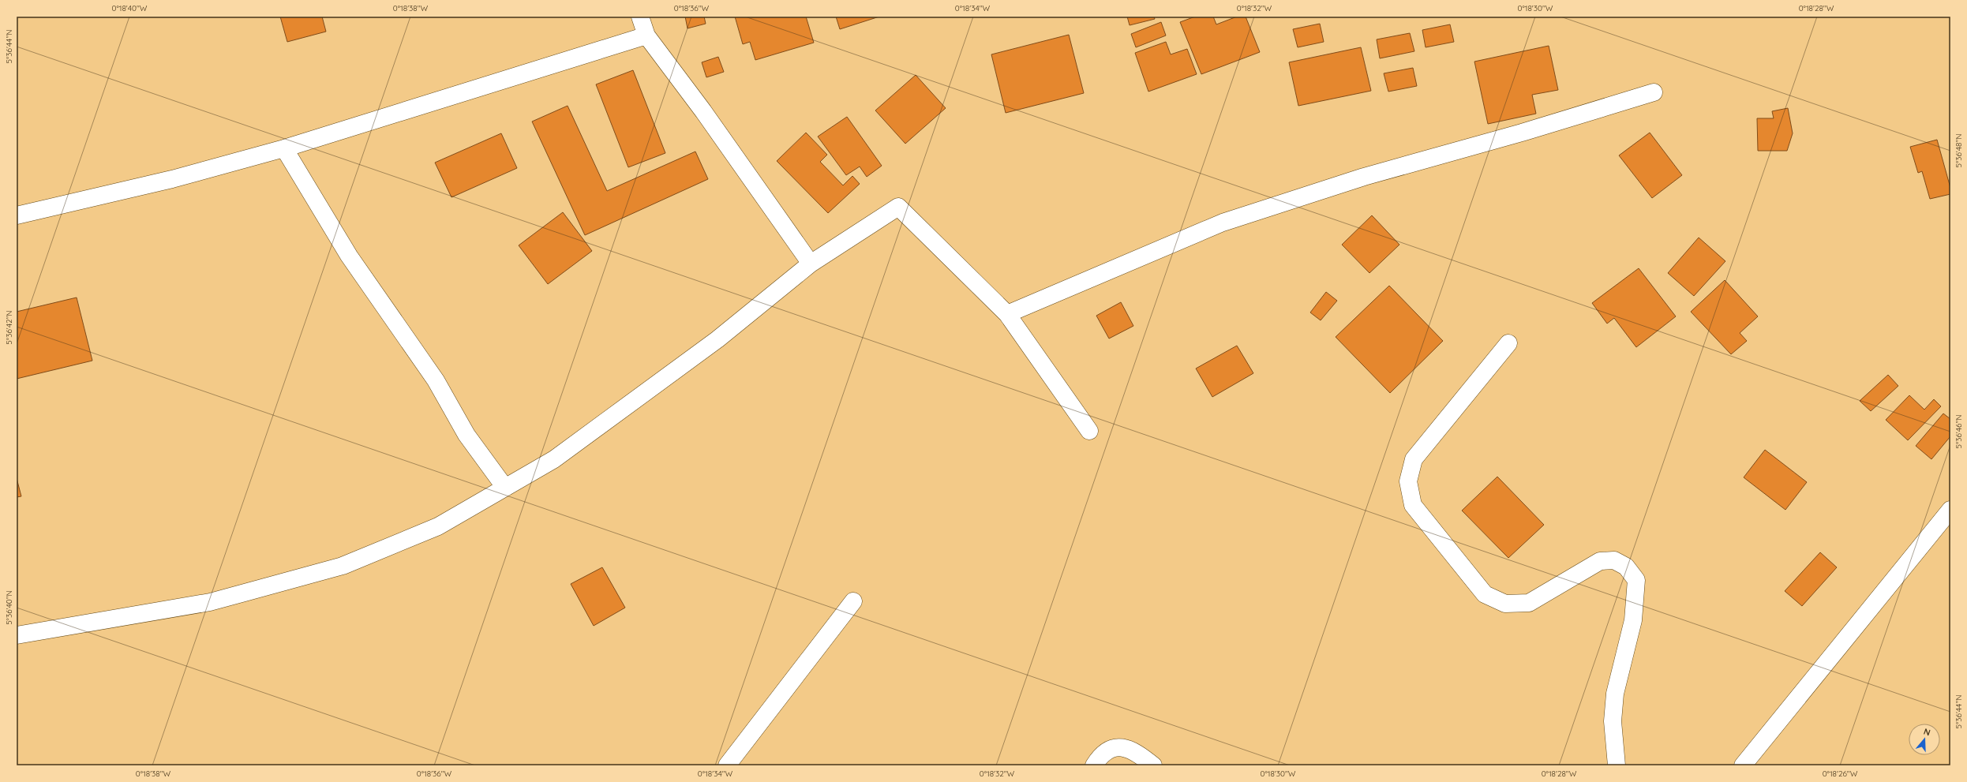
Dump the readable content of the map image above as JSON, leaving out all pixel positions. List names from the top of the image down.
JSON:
{
  "north": "top",
  "coordinates": [
    "0°18'40\"W",
    "0°18'38\"W",
    "0°18'36\"W",
    "0°18'34\"W",
    "0°18'32\"W",
    "0°18'30\"W",
    "0°18'28\"W",
    "5°36'44\"N",
    "5°36'48\"N",
    "5°36'42\"N",
    "5°36'46\"N",
    "5°36'40\"N",
    "0°18'26\"W"
  ]
}
